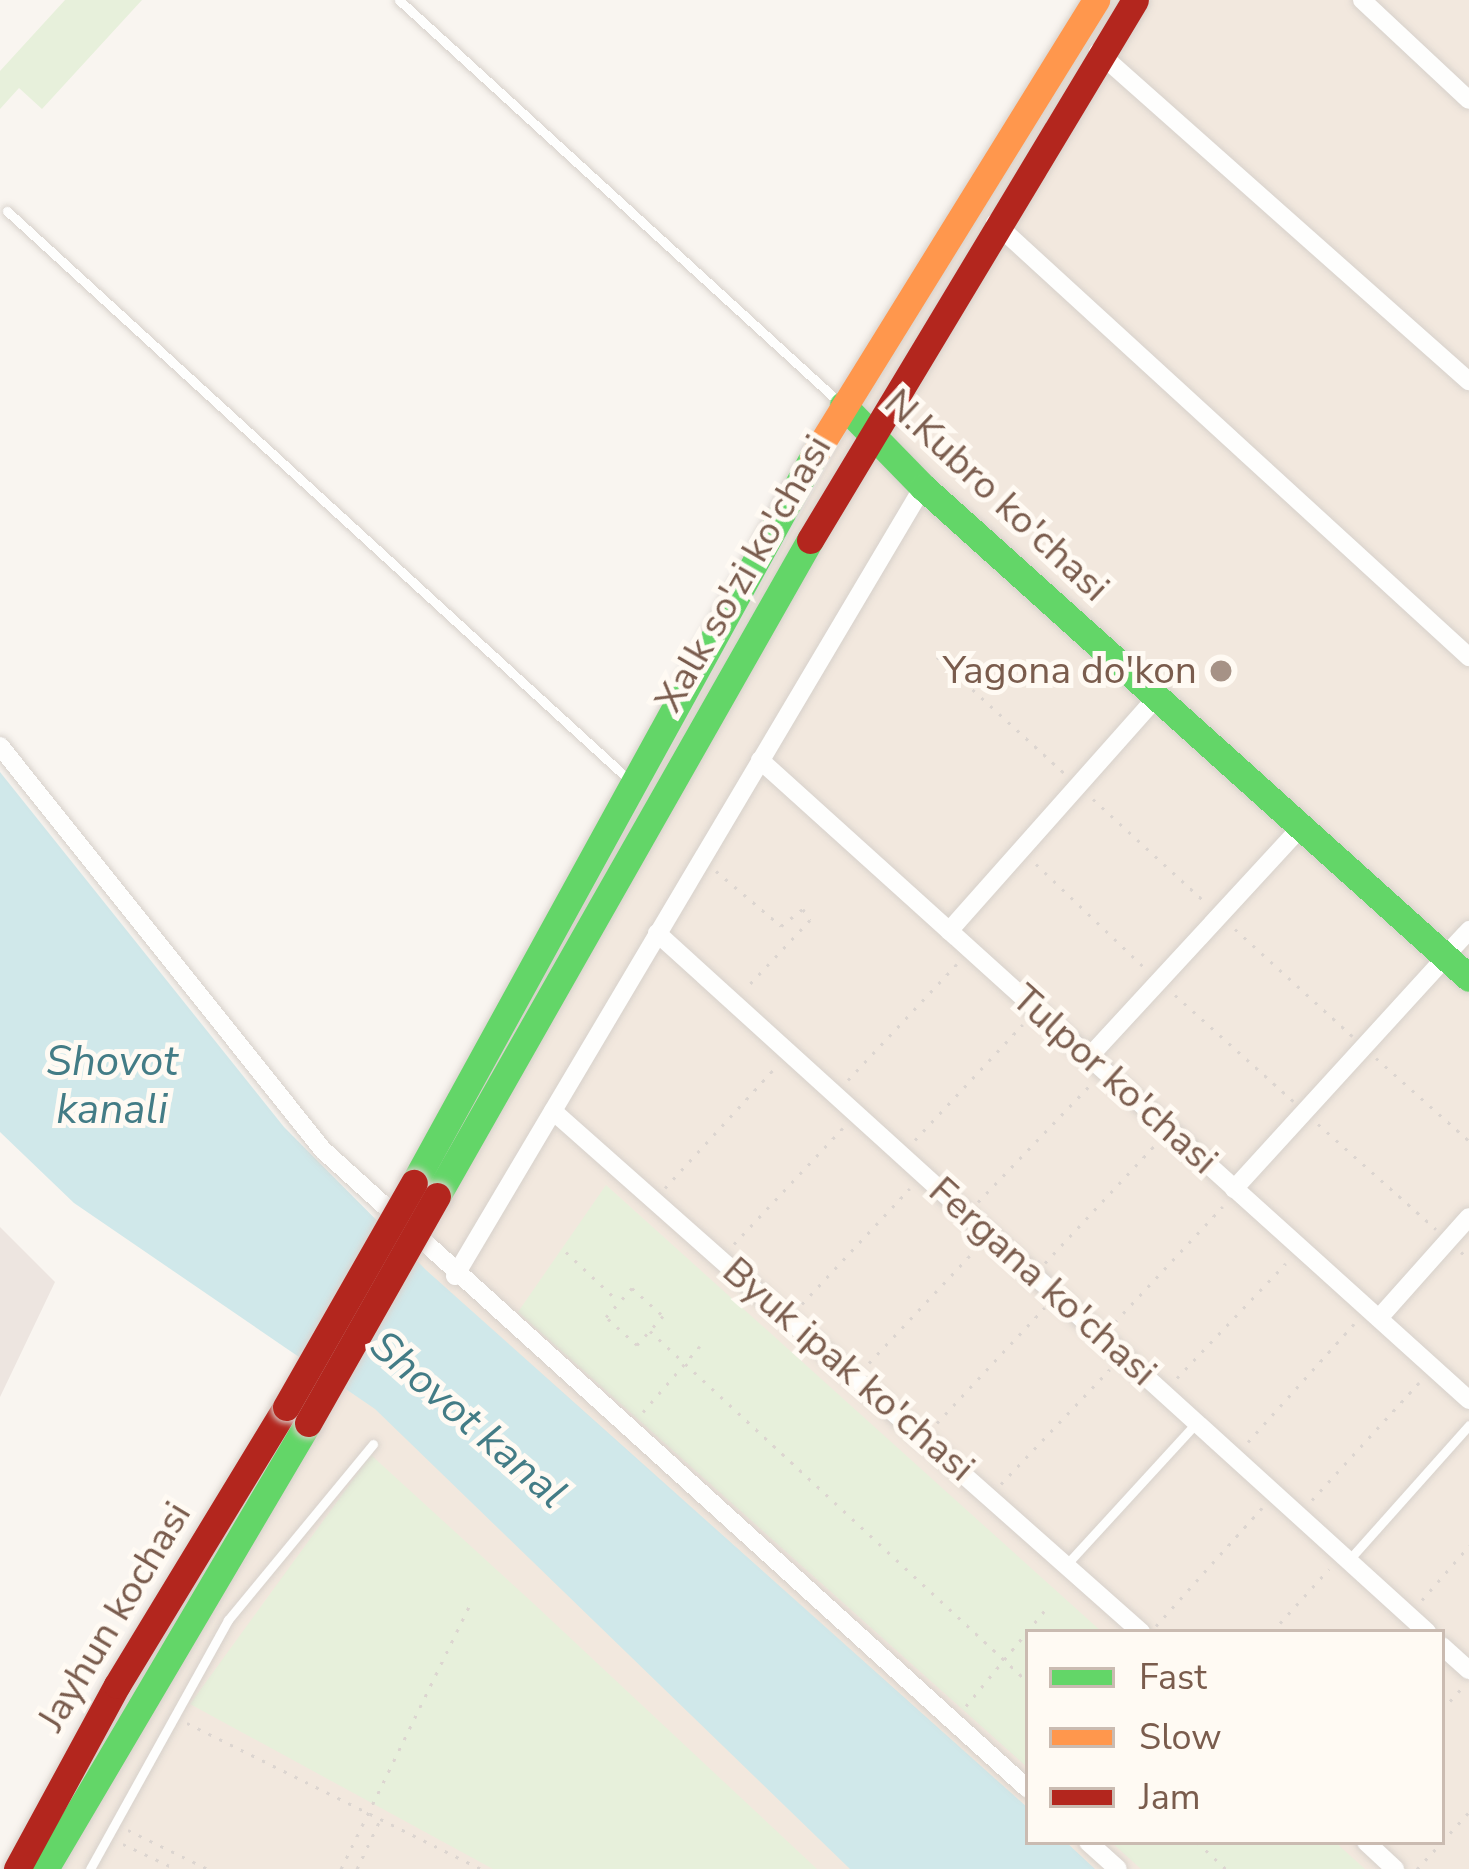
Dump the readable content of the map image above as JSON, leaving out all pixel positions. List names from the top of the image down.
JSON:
{
  "streets": {
    "main road": ["N.Kubro ko'chasi", "Xalk so'zi ko'chasi", "Jayhun kochasi"],
    "street": ["Tulpor ko'chasi", "Fergana ko'chasi", "Byuk ipak ko'chasi"]
  },
  "crossings": [
    ["N.Kubro ko'chasi", "Xalk so'zi ko'chasi"]
  ],
  "water": ["Shovot kanali", "Shovot kanal"],
  "places": ["Yagona do'kon"],
  "legend": ["Fast", "Slow", "Jam"]
}
